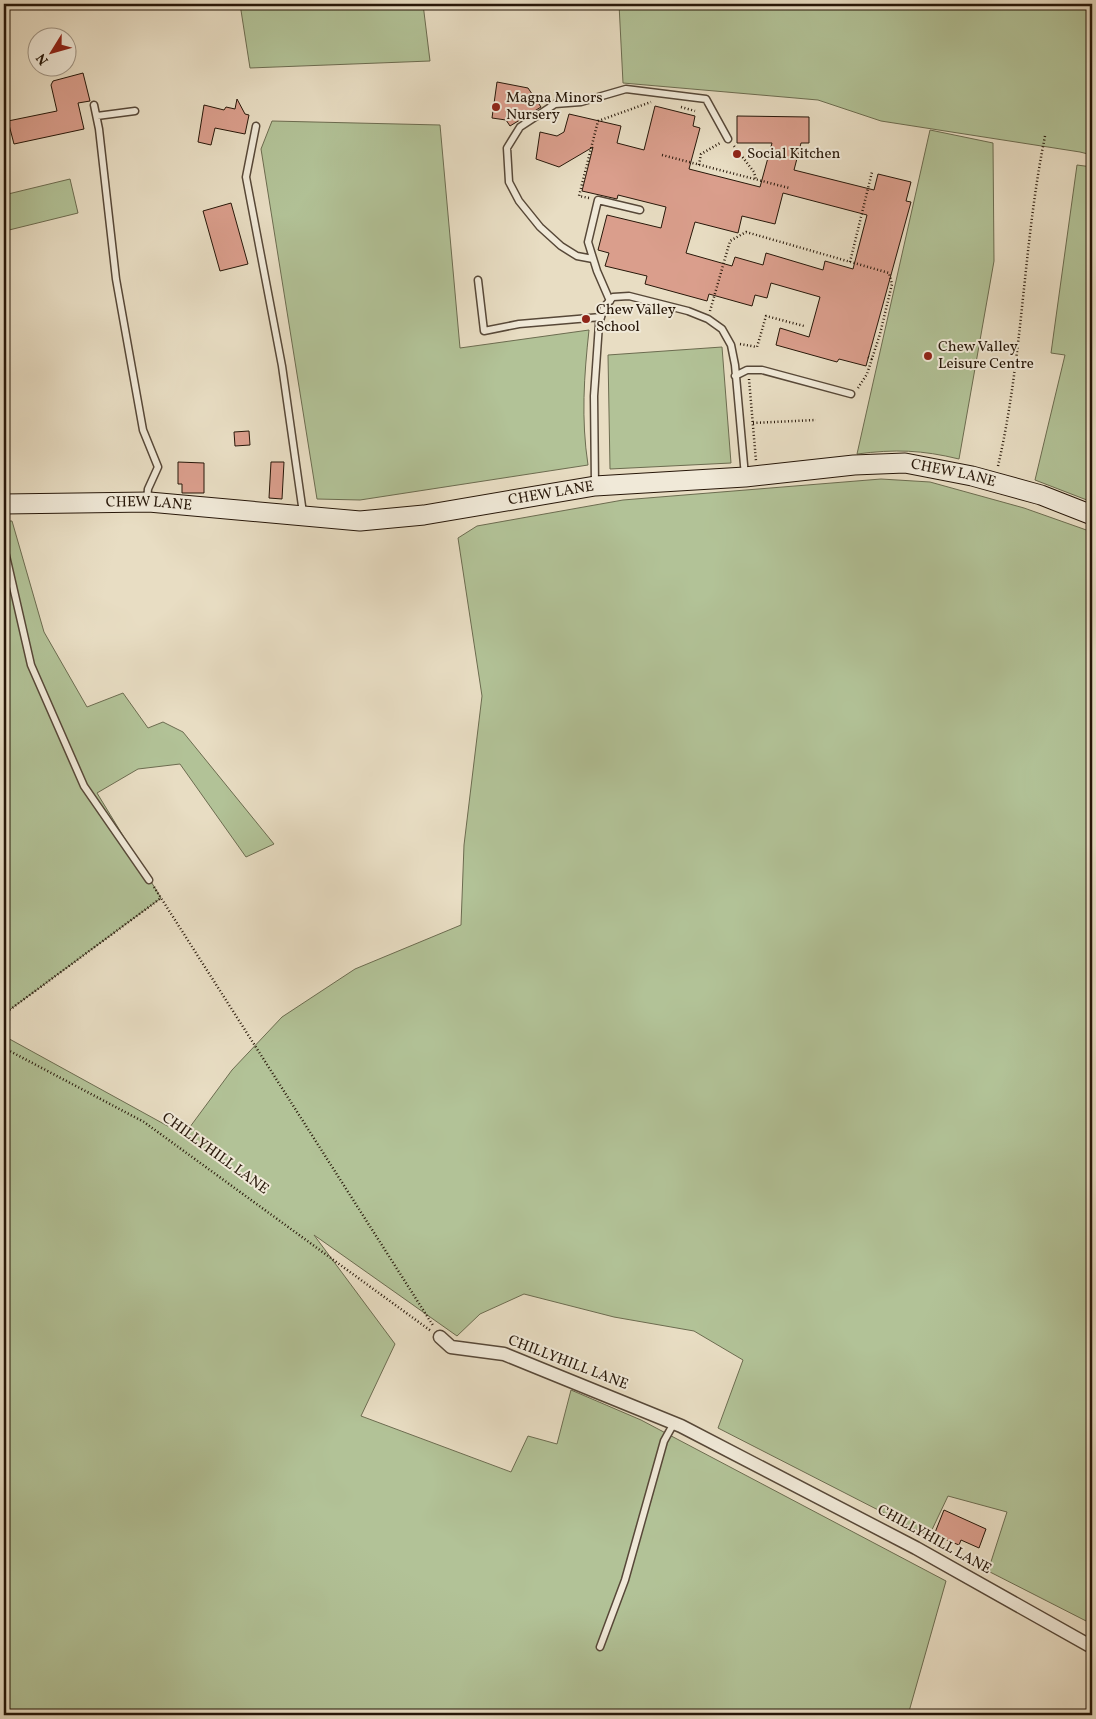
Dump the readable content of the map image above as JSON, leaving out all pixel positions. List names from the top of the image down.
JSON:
{
  "streets": {
    "main road": ["CHEW LANE"],
    "street": ["CHILLYHILL LANE"]
  },
  "places": [
    "Magna Minors Nursery",
    "Social Kitchen",
    "Chew Valley School",
    "Chew Valley Leisure Centre"
  ],
  "north": "bottom left"
}
